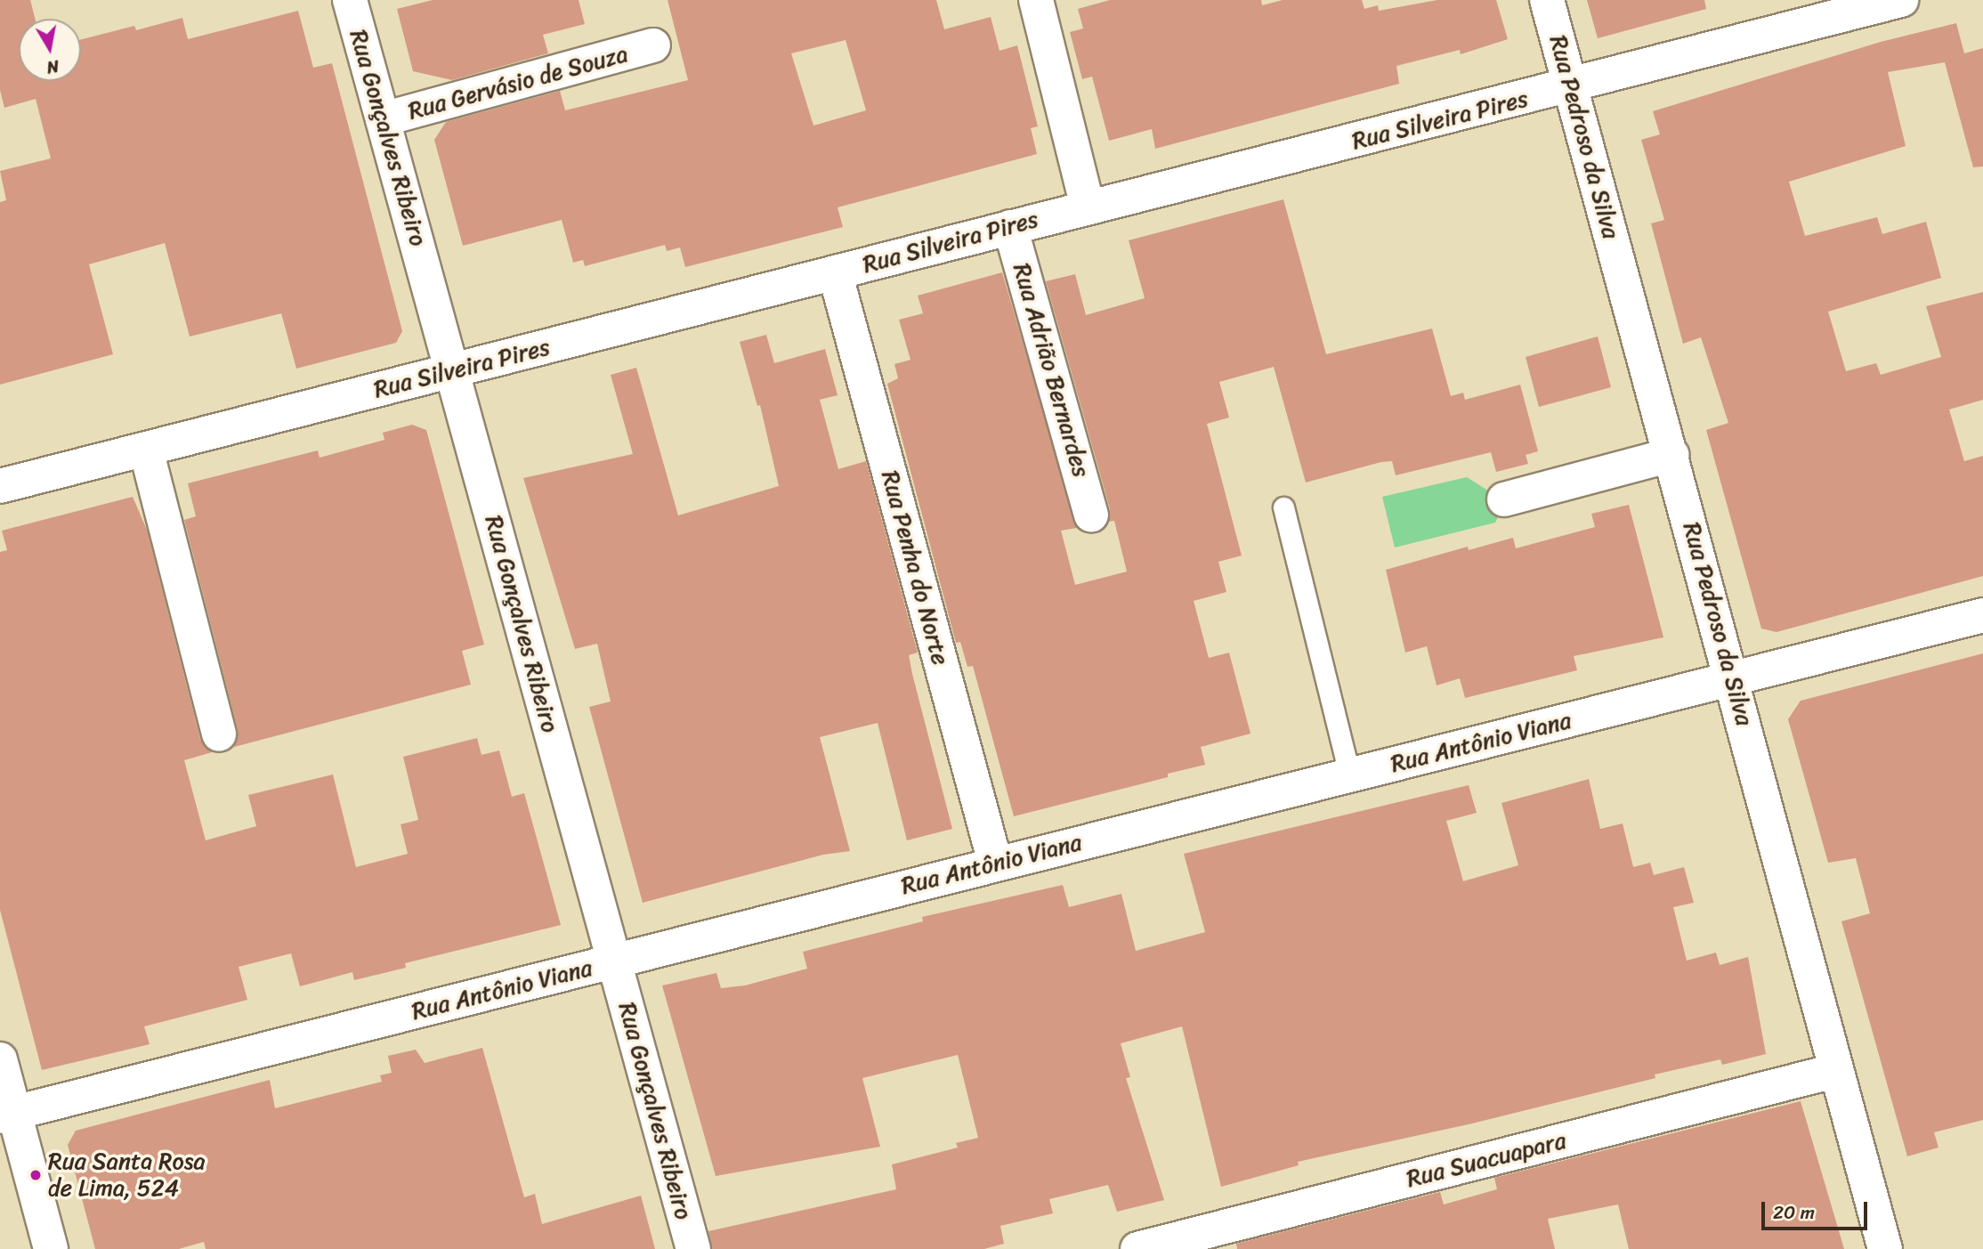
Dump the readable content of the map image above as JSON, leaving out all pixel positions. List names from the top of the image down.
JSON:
{
  "streets": {
    "street": [
      "Rua Gervásio de Souza",
      "Rua Silveira Pires",
      "Rua Pedroso da Silva",
      "Rua Gonçalves Ribeiro",
      "Rua Adrião Bernardes",
      "Rua Penha do Norte",
      "Rua Antônio Viana",
      "Rua Suacuapara"
    ]
  },
  "crossings": [
    ["Rua Gervásio de Souza", "Rua Gonçalves Ribeiro"],
    ["Rua Silveira Pires", "Rua Pedroso da Silva"],
    ["Rua Silveira Pires", "Rua Gonçalves Ribeiro"],
    ["Rua Silveira Pires", "Rua Adrião Bernardes"],
    ["Rua Silveira Pires", "Rua Penha do Norte"],
    ["Rua Pedroso da Silva", "Rua Antônio Viana"],
    ["Rua Pedroso da Silva", "Rua Suacuapara"],
    ["Rua Gonçalves Ribeiro", "Rua Antônio Viana"],
    ["Rua Penha do Norte", "Rua Antônio Viana"]
  ],
  "places": ["Rua Santa Rosa de Lima, 524"],
  "scale_bar": "20 m",
  "north": "bottom"
}
